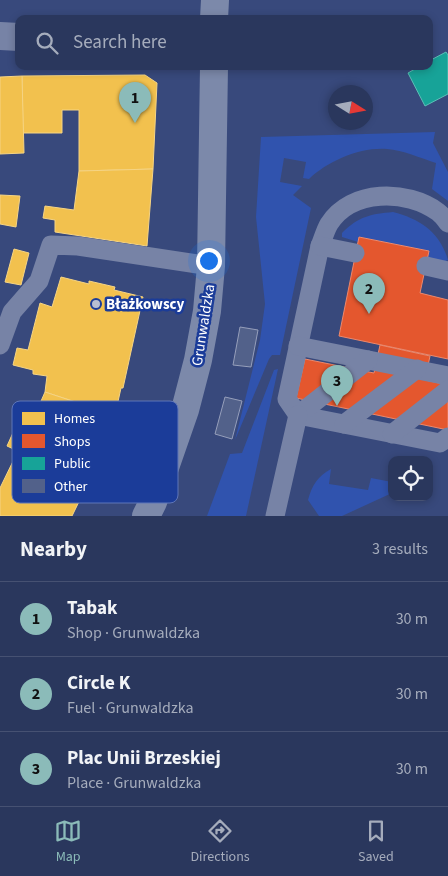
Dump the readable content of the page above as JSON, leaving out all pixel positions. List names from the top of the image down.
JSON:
{
  "streets": {
    "main road": ["Grunwaldzka"]
  },
  "places": ["Błażkowscy"],
  "legend": [
    "Homes",
    "Shops",
    "Public",
    "Other"
  ],
  "north": "right",
  "page": {
    "search": "Search here",
    "pins": ["1", "2", "3"],
    "heading": ["Nearby", "3 results"],
    "list": [
      {
        "mark": "1",
        "name": "Tabak",
        "note": "Shop · Grunwaldzka",
        "value": "30 m"
      },
      {
        "mark": "2",
        "name": "Circle K",
        "note": "Fuel · Grunwaldzka",
        "value": "30 m"
      },
      {
        "mark": "3",
        "name": "Plac Unii Brzeskiej",
        "note": "Place · Grunwaldzka",
        "value": "30 m"
      }
    ],
    "nav": ["Map", "Directions", "Saved"]
  }
}
